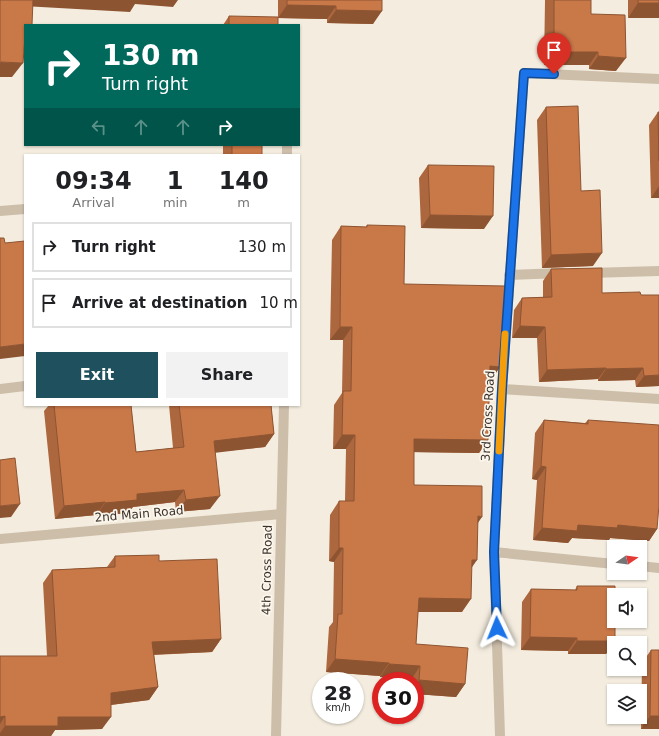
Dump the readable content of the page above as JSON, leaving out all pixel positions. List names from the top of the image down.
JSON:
{
  "streets": {
    "street": ["3rd Cross Road", "2nd Main Road", "4th Cross Road"]
  },
  "crossings": [
    ["2nd Main Road", "4th Cross Road"]
  ],
  "north": "right",
  "page": {
    "turn": ["130 m", "Turn right"],
    "eta": [
      "09:34",
      "Arrival",
      "1",
      "min",
      "140",
      "m"
    ],
    "list": [
      {
        "name": "Turn right",
        "value": "130 m"
      },
      {
        "name": "Arrive at destination",
        "value": "10 m"
      }
    ],
    "buttons": ["Exit", "Share"],
    "speed": "28 km/h",
    "limit": "30"
  }
}
